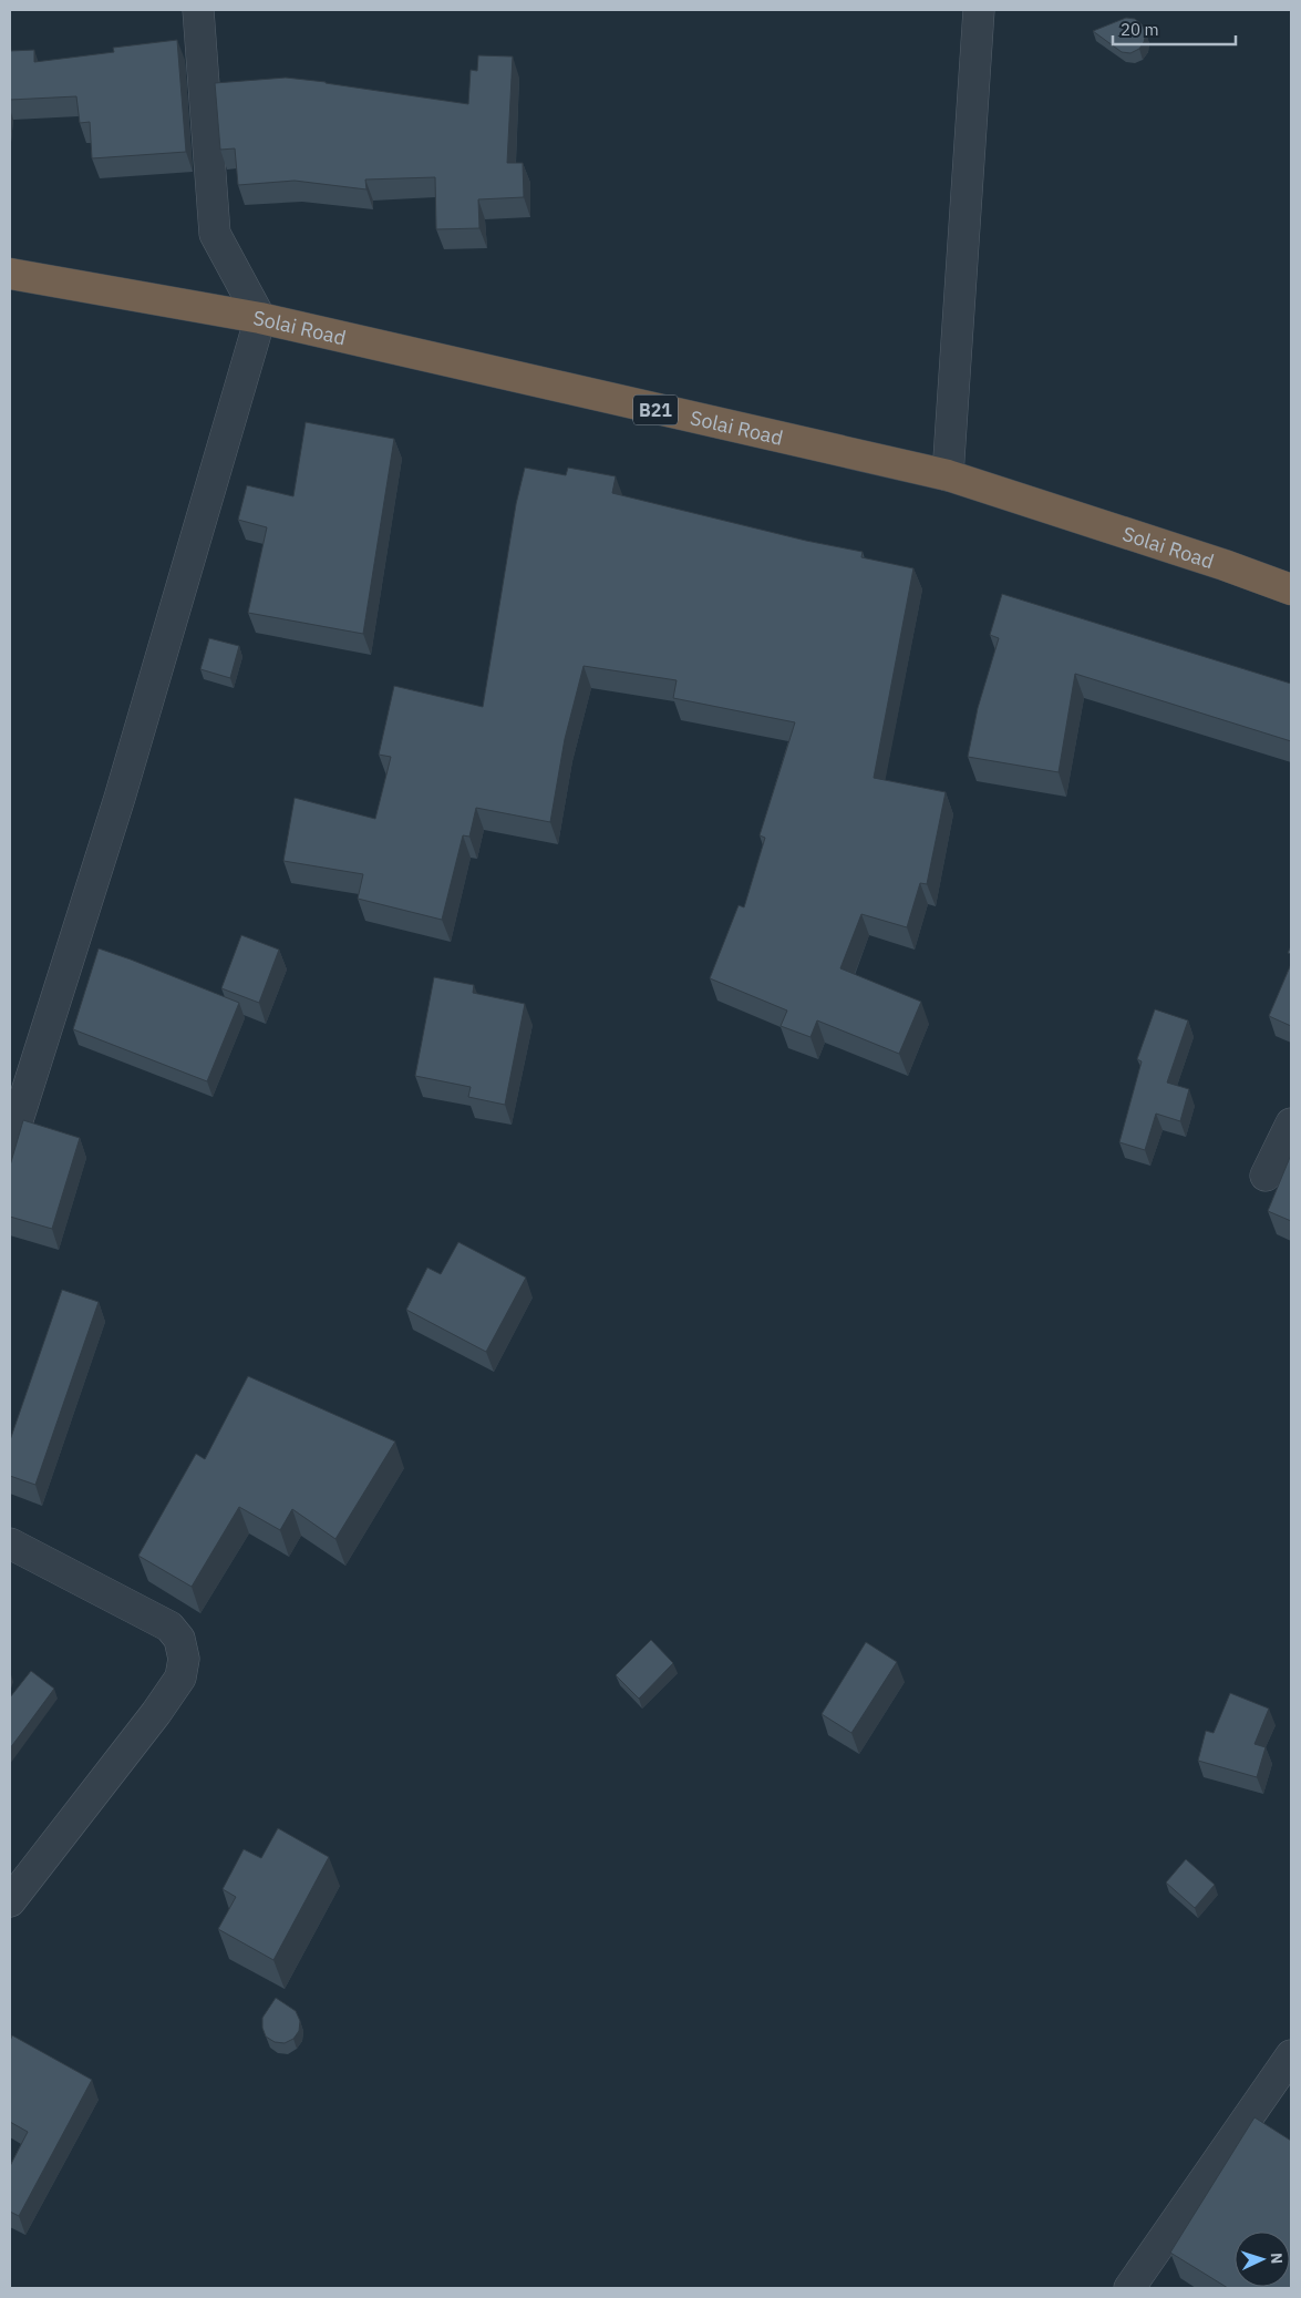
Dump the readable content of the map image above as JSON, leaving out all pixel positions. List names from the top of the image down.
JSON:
{
  "streets": {
    "highway": ["Solai Road", "B21"]
  },
  "scale_bar": "20 m",
  "north": "right"
}
